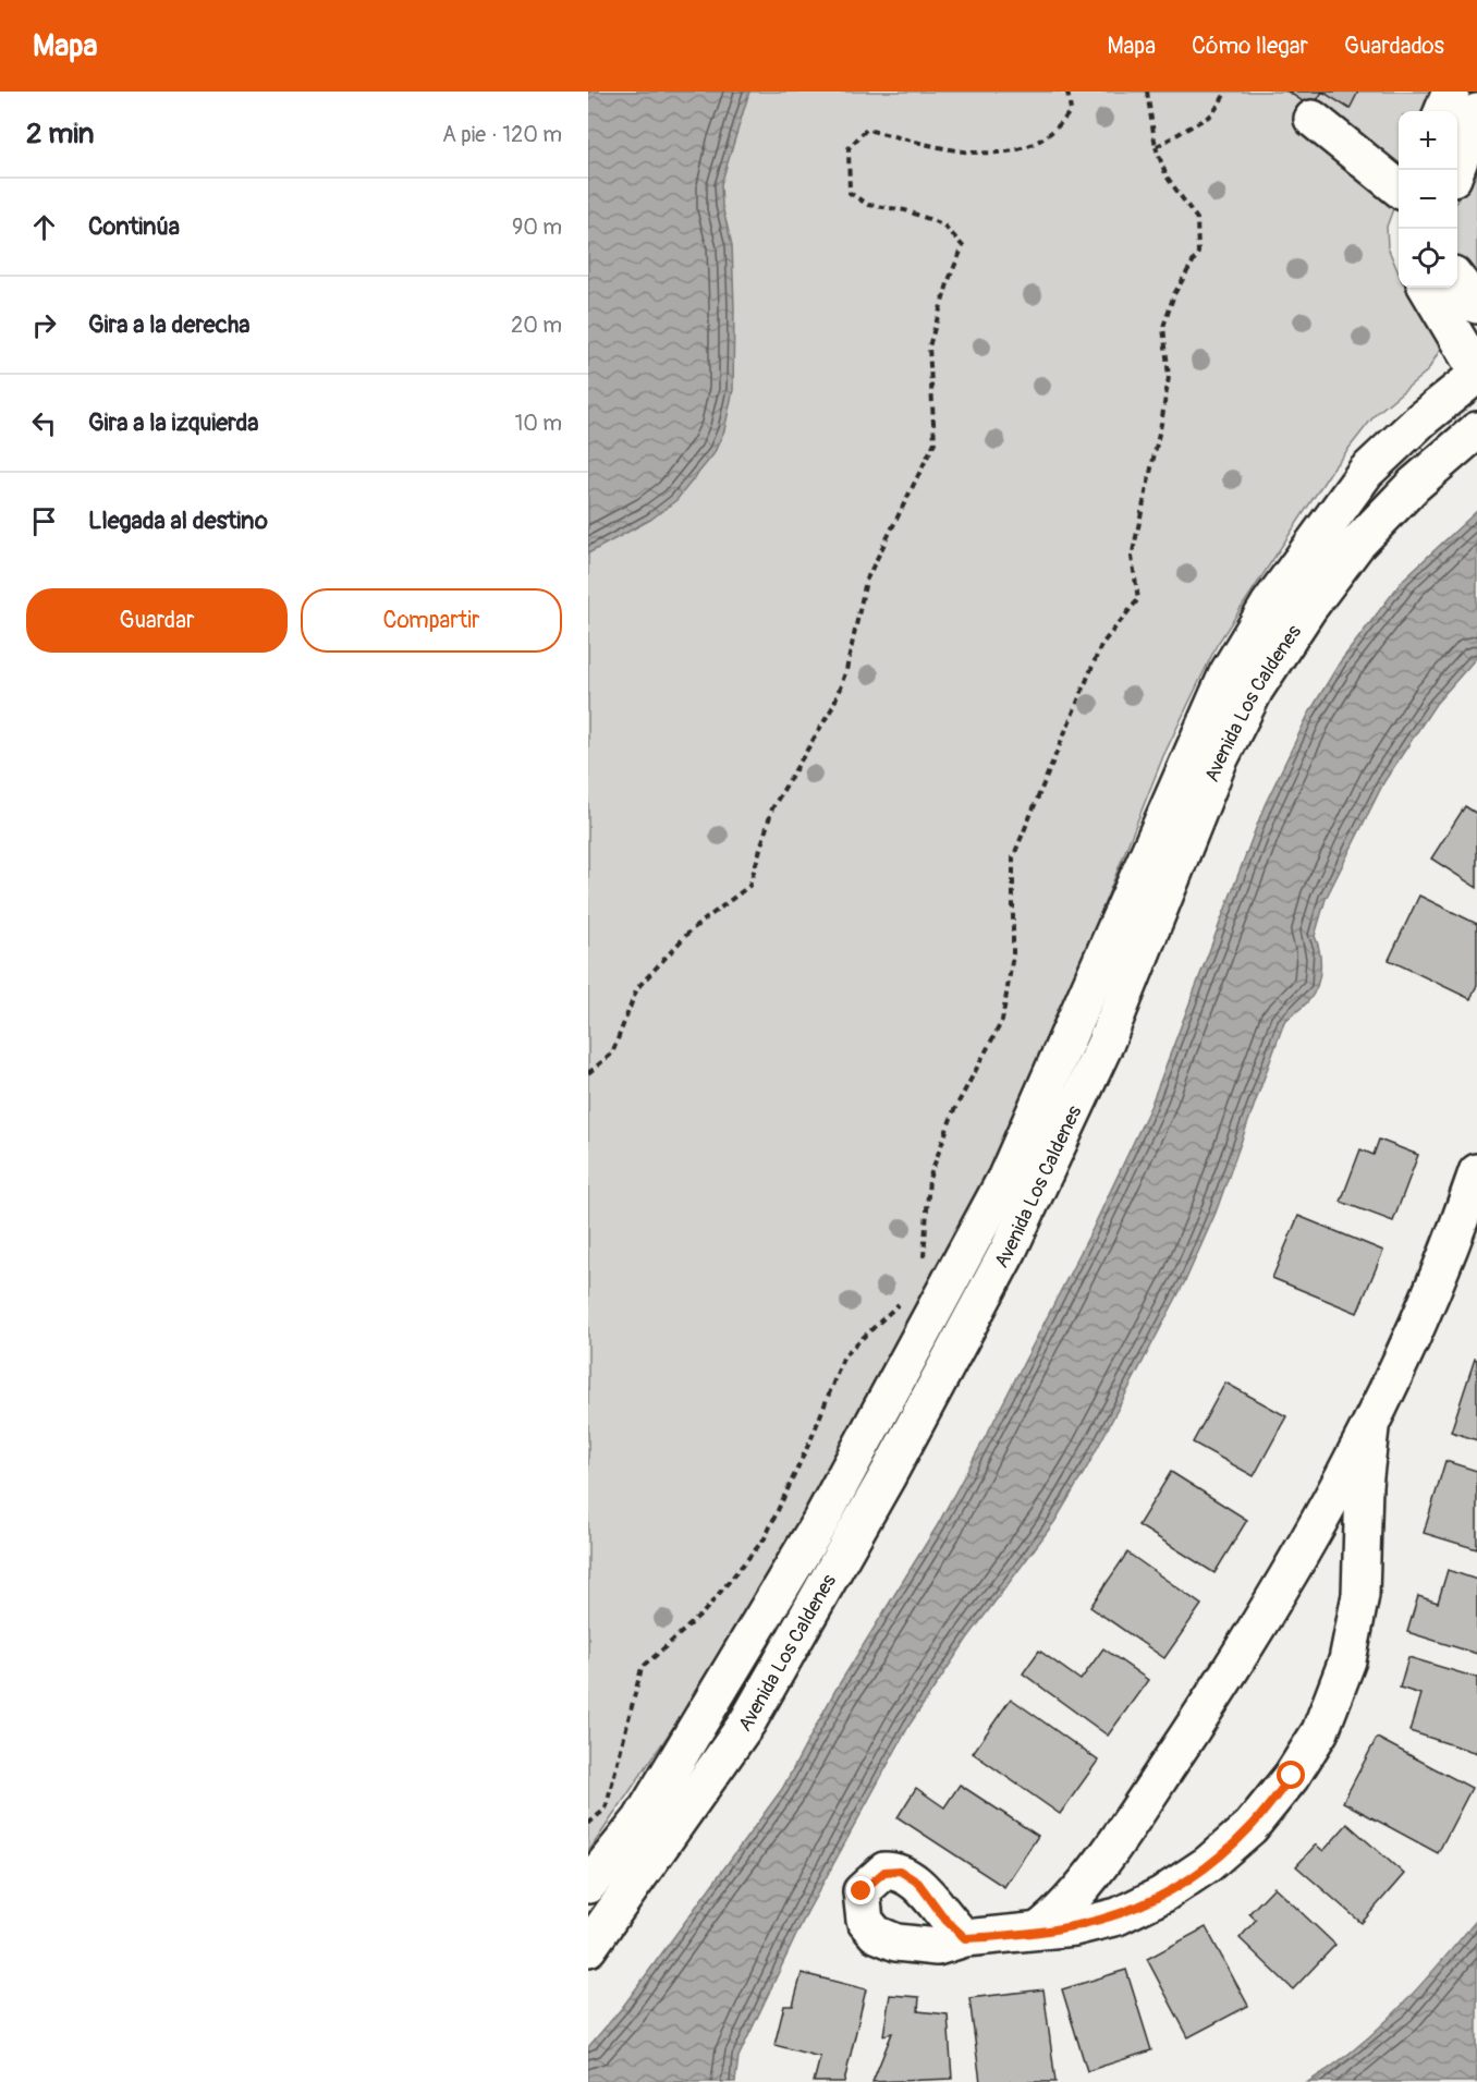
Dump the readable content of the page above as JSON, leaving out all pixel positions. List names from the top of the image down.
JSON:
{
  "streets": {
    "street": ["Avenida Los Caldenes"]
  },
  "page": {
    "header": "Mapa",
    "nav": ["Mapa", "Cómo llegar", "Guardados"],
    "heading": ["2 min", "A pie · 120 m"],
    "map_buttons": ["+", "−"],
    "list": [
      ["Continúa", "90 m"],
      ["Gira a la derecha", "20 m"],
      ["Gira a la izquierda", "10 m"],
      "Llegada al destino"
    ],
    "buttons": ["Guardar", "Compartir"]
  }
}
